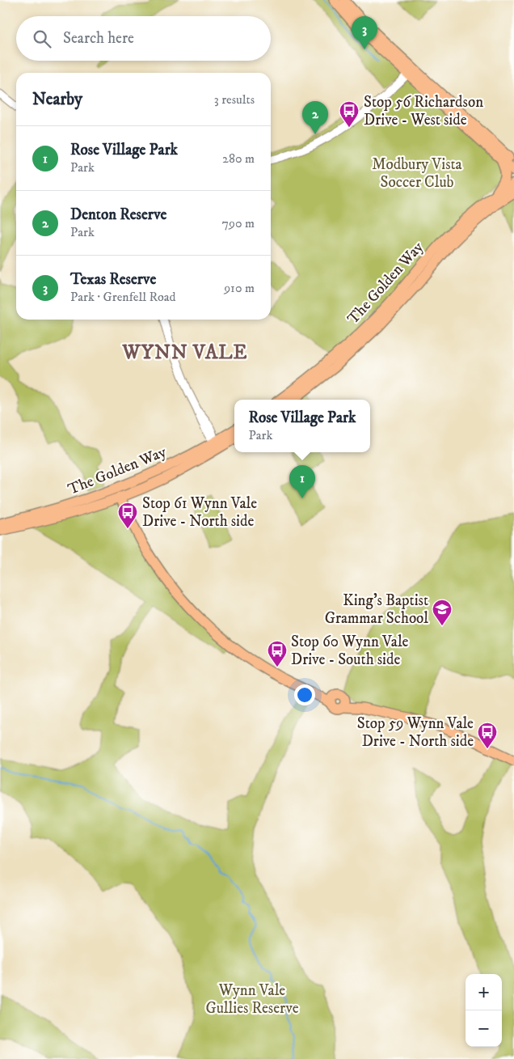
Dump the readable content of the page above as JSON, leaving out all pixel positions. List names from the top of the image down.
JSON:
{
  "streets": {
    "main road": ["The Golden Way"]
  },
  "districts": ["WYNN VALE"],
  "parks": ["Modbury Vista Soccer Club", "Wynn Vale Gullies Reserve"],
  "places": {
    "bus stop": [
      "Stop 56 Richardson Drive - West side",
      "Stop 61 Wynn Vale Drive - North side",
      "Stop 60 Wynn Vale Drive - South side",
      "Stop 59 Wynn Vale Drive - North side"
    ],
    "school or university": ["King's Baptist Grammar School"]
  },
  "page": {
    "pins": ["3", "2", "1"],
    "search": "Search here",
    "heading": ["Nearby", "3 results"],
    "list": [
      {
        "mark": "1",
        "name": "Rose Village Park",
        "note": "Park",
        "value": "280 m"
      },
      {
        "mark": "2",
        "name": "Denton Reserve",
        "note": "Park",
        "value": "790 m"
      },
      {
        "mark": "3",
        "name": "Texas Reserve",
        "note": "Park · Grenfell Road",
        "value": "910 m"
      }
    ],
    "popup": ["Rose Village Park", "Park"],
    "map_buttons": ["+", "−"]
  }
}
